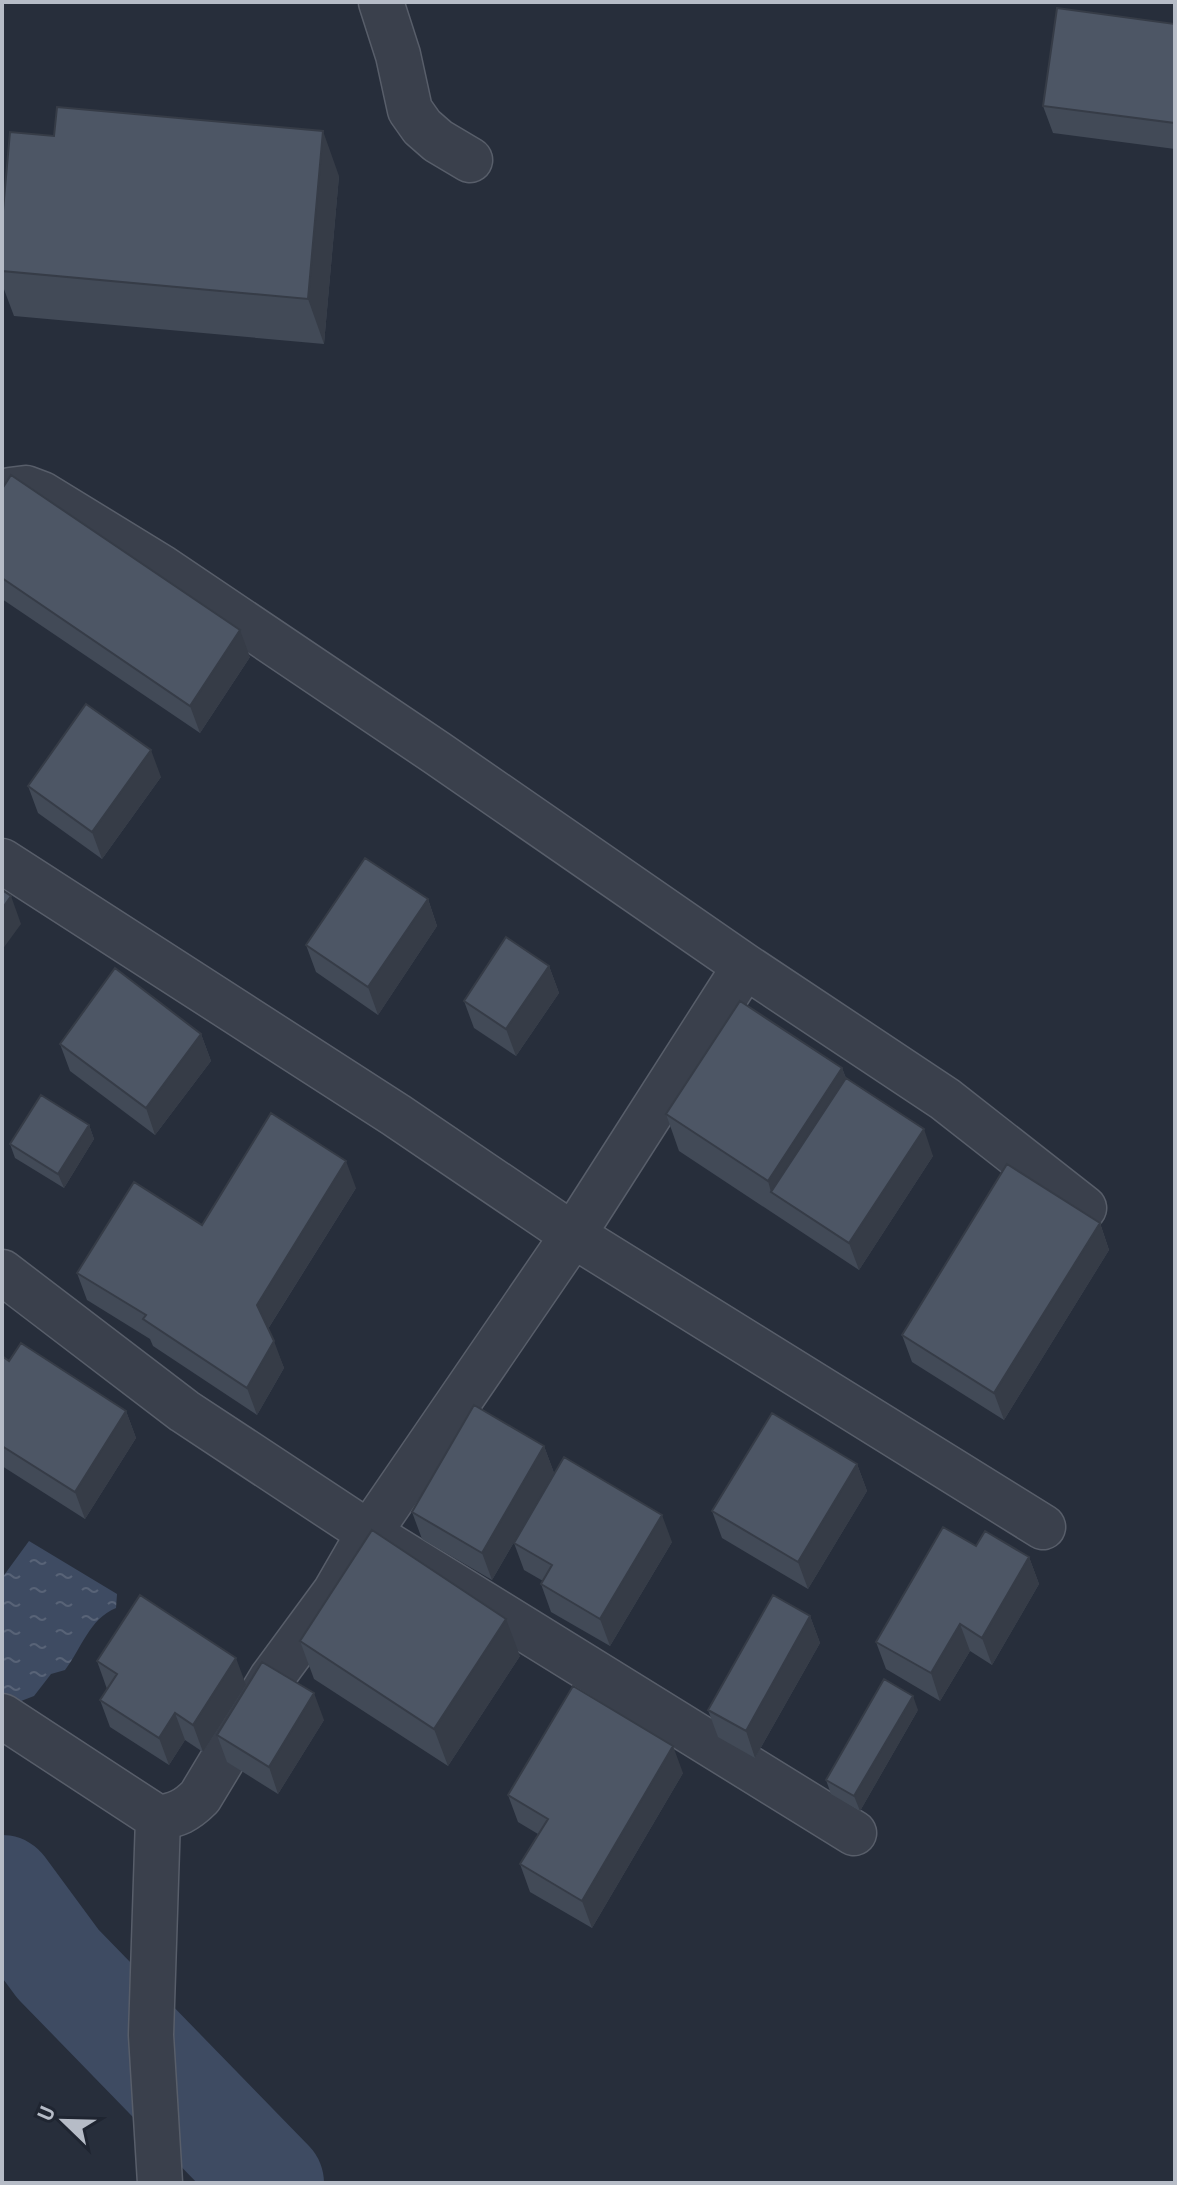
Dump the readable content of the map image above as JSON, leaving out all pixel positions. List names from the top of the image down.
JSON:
{
  "north": "top left"
}
